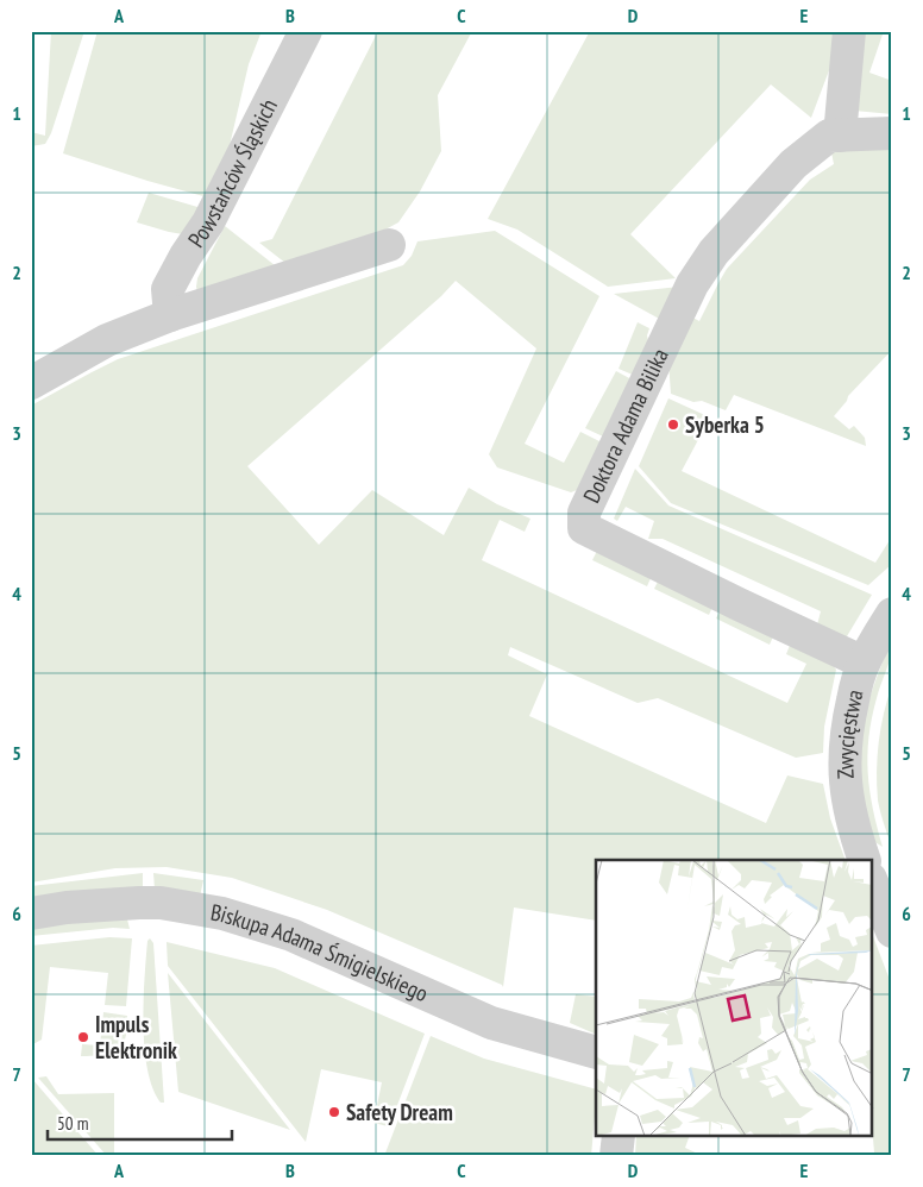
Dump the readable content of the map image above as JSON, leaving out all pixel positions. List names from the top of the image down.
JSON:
{
  "streets": {
    "street": [
      "Powstańców Śląskich",
      "Doktora Adama Bilika",
      "Zwycięstwa",
      "Biskupa Adama Śmigielskiego"
    ]
  },
  "crossings": [
    ["Doktora Adama Bilika", "Zwycięstwa"]
  ],
  "places": ["Syberka 5", "Impuls Elektronik", "Safety Dream"],
  "scale_bar": "50 m",
  "grid": {
    "columns": [
      "A",
      "B",
      "C",
      "D",
      "E"
    ],
    "rows": [
      "1",
      "2",
      "3",
      "4",
      "5",
      "6",
      "7"
    ]
  }
}
